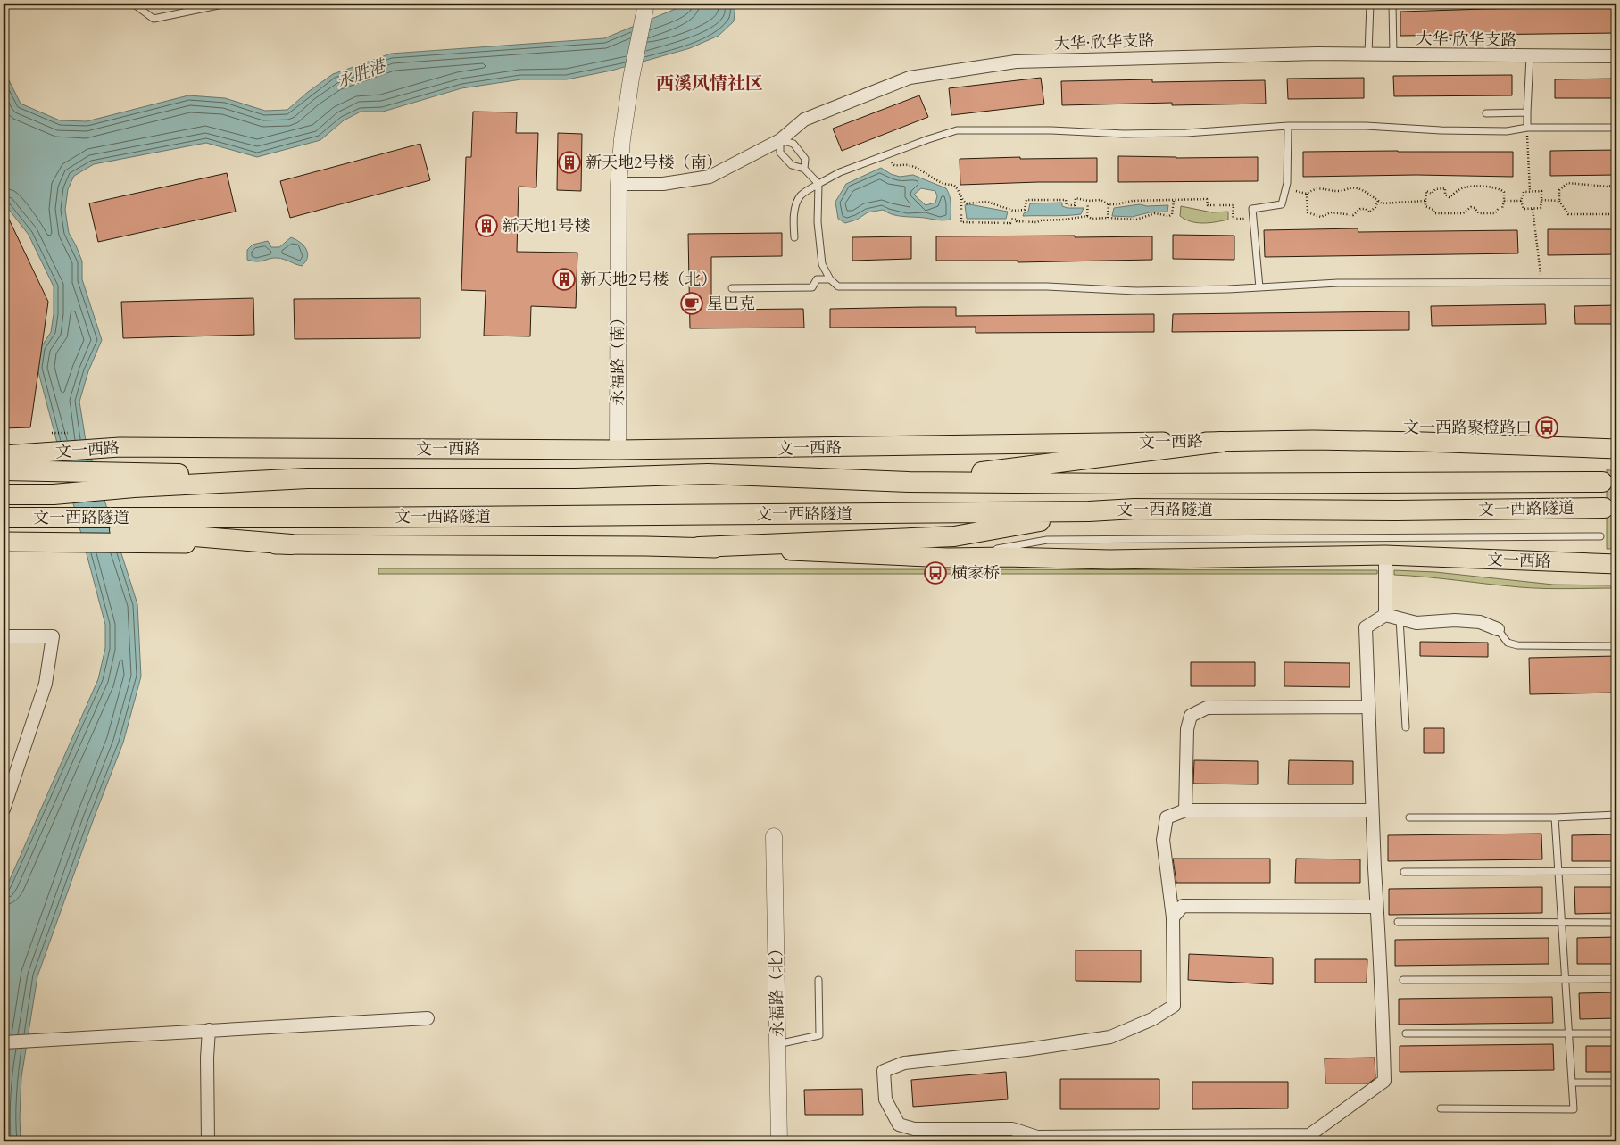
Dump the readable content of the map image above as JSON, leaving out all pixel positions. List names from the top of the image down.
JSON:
{
  "streets": {
    "highway": ["文一西路隧道"],
    "main road": ["文一西路"],
    "street": ["大华·欣华支路", "永福路（南）", "永福路（北）"]
  },
  "crossings": [
    ["大华·欣华支路", "永福路（南）"],
    ["永福路（南）", "文一西路"]
  ],
  "districts": ["西溪风情社区"],
  "water": ["永胜港"],
  "places": {
    "building": ["新天地2号楼（南）", "新天地1号楼", "新天地2号楼（北）"],
    "cafe": ["星巴克"],
    "bus stop": ["文一西路聚橙路口", "横家桥"]
  }
}
